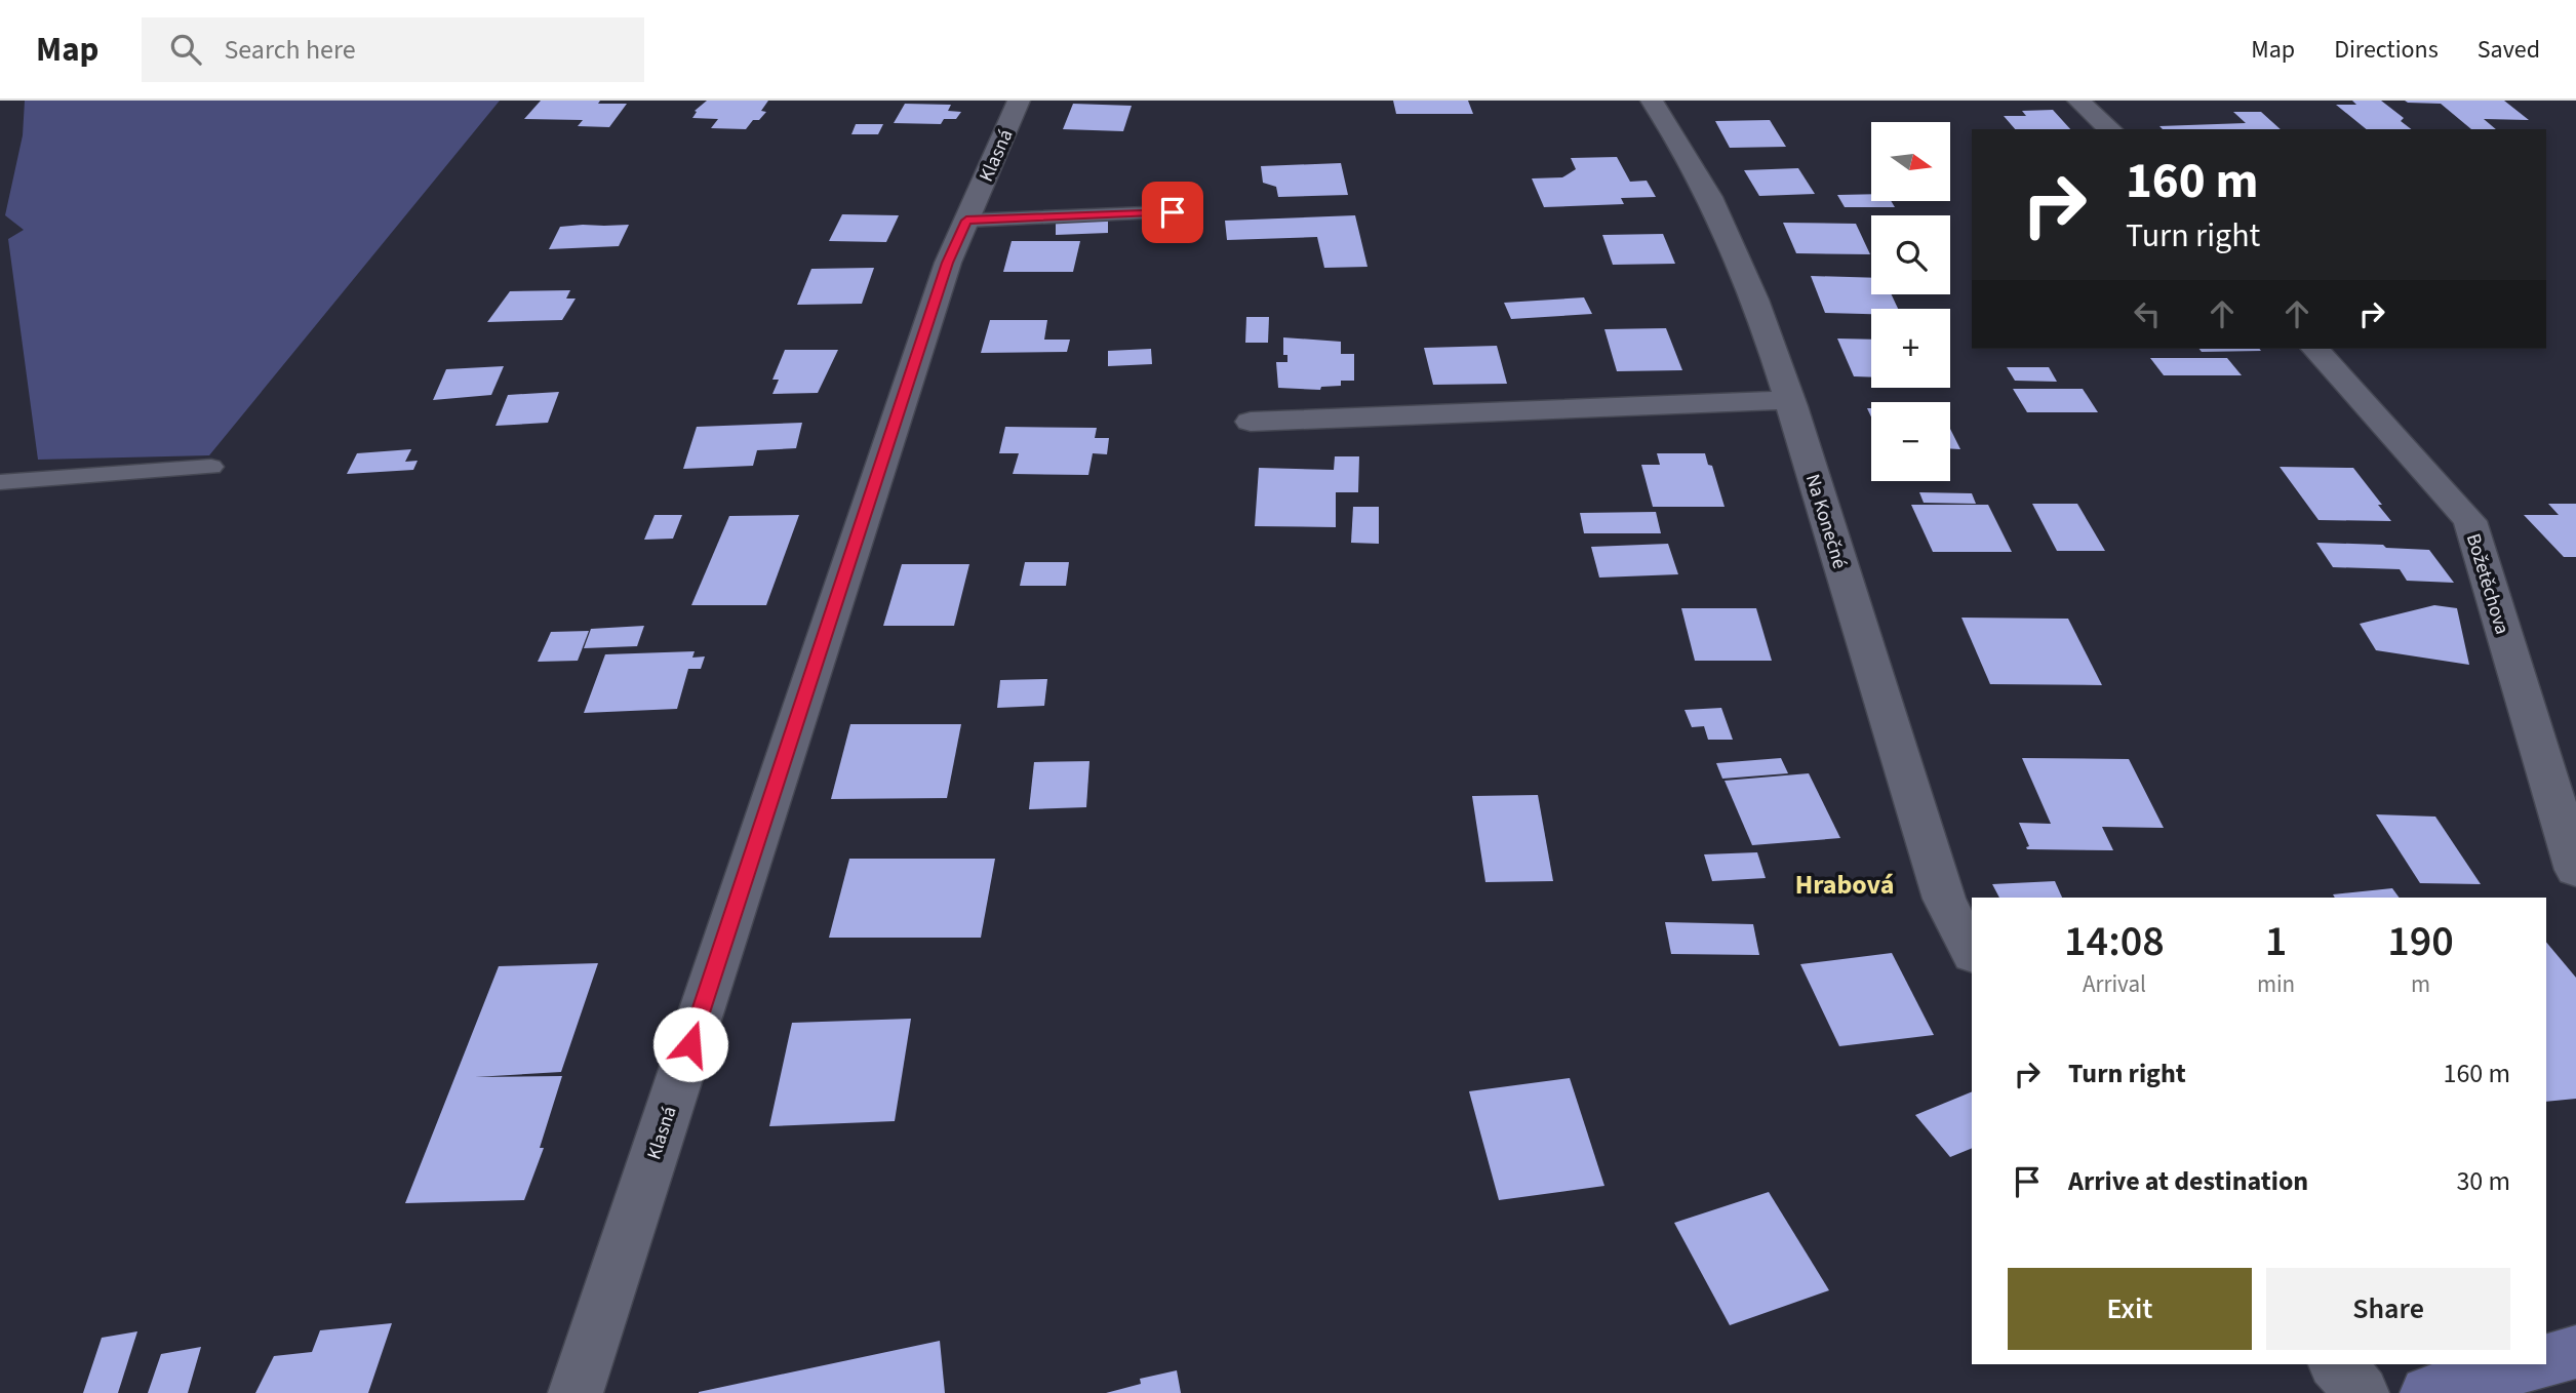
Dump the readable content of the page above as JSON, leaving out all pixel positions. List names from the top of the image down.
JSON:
{
  "streets": {
    "street": ["Klasná", "Na Konečné", "Božetěchova"]
  },
  "districts": ["Hrabová"],
  "north": "right",
  "page": {
    "header": "Map",
    "search": "Search here",
    "nav": ["Map", "Directions", "Saved"],
    "map_buttons": ["+", "−"],
    "turn": ["160 m", "Turn right"],
    "eta": [
      "14:08",
      "Arrival",
      "1",
      "min",
      "190",
      "m"
    ],
    "list": [
      {
        "name": "Turn right",
        "value": "160 m"
      },
      {
        "name": "Arrive at destination",
        "value": "30 m"
      }
    ],
    "buttons": ["Exit", "Share"]
  }
}
